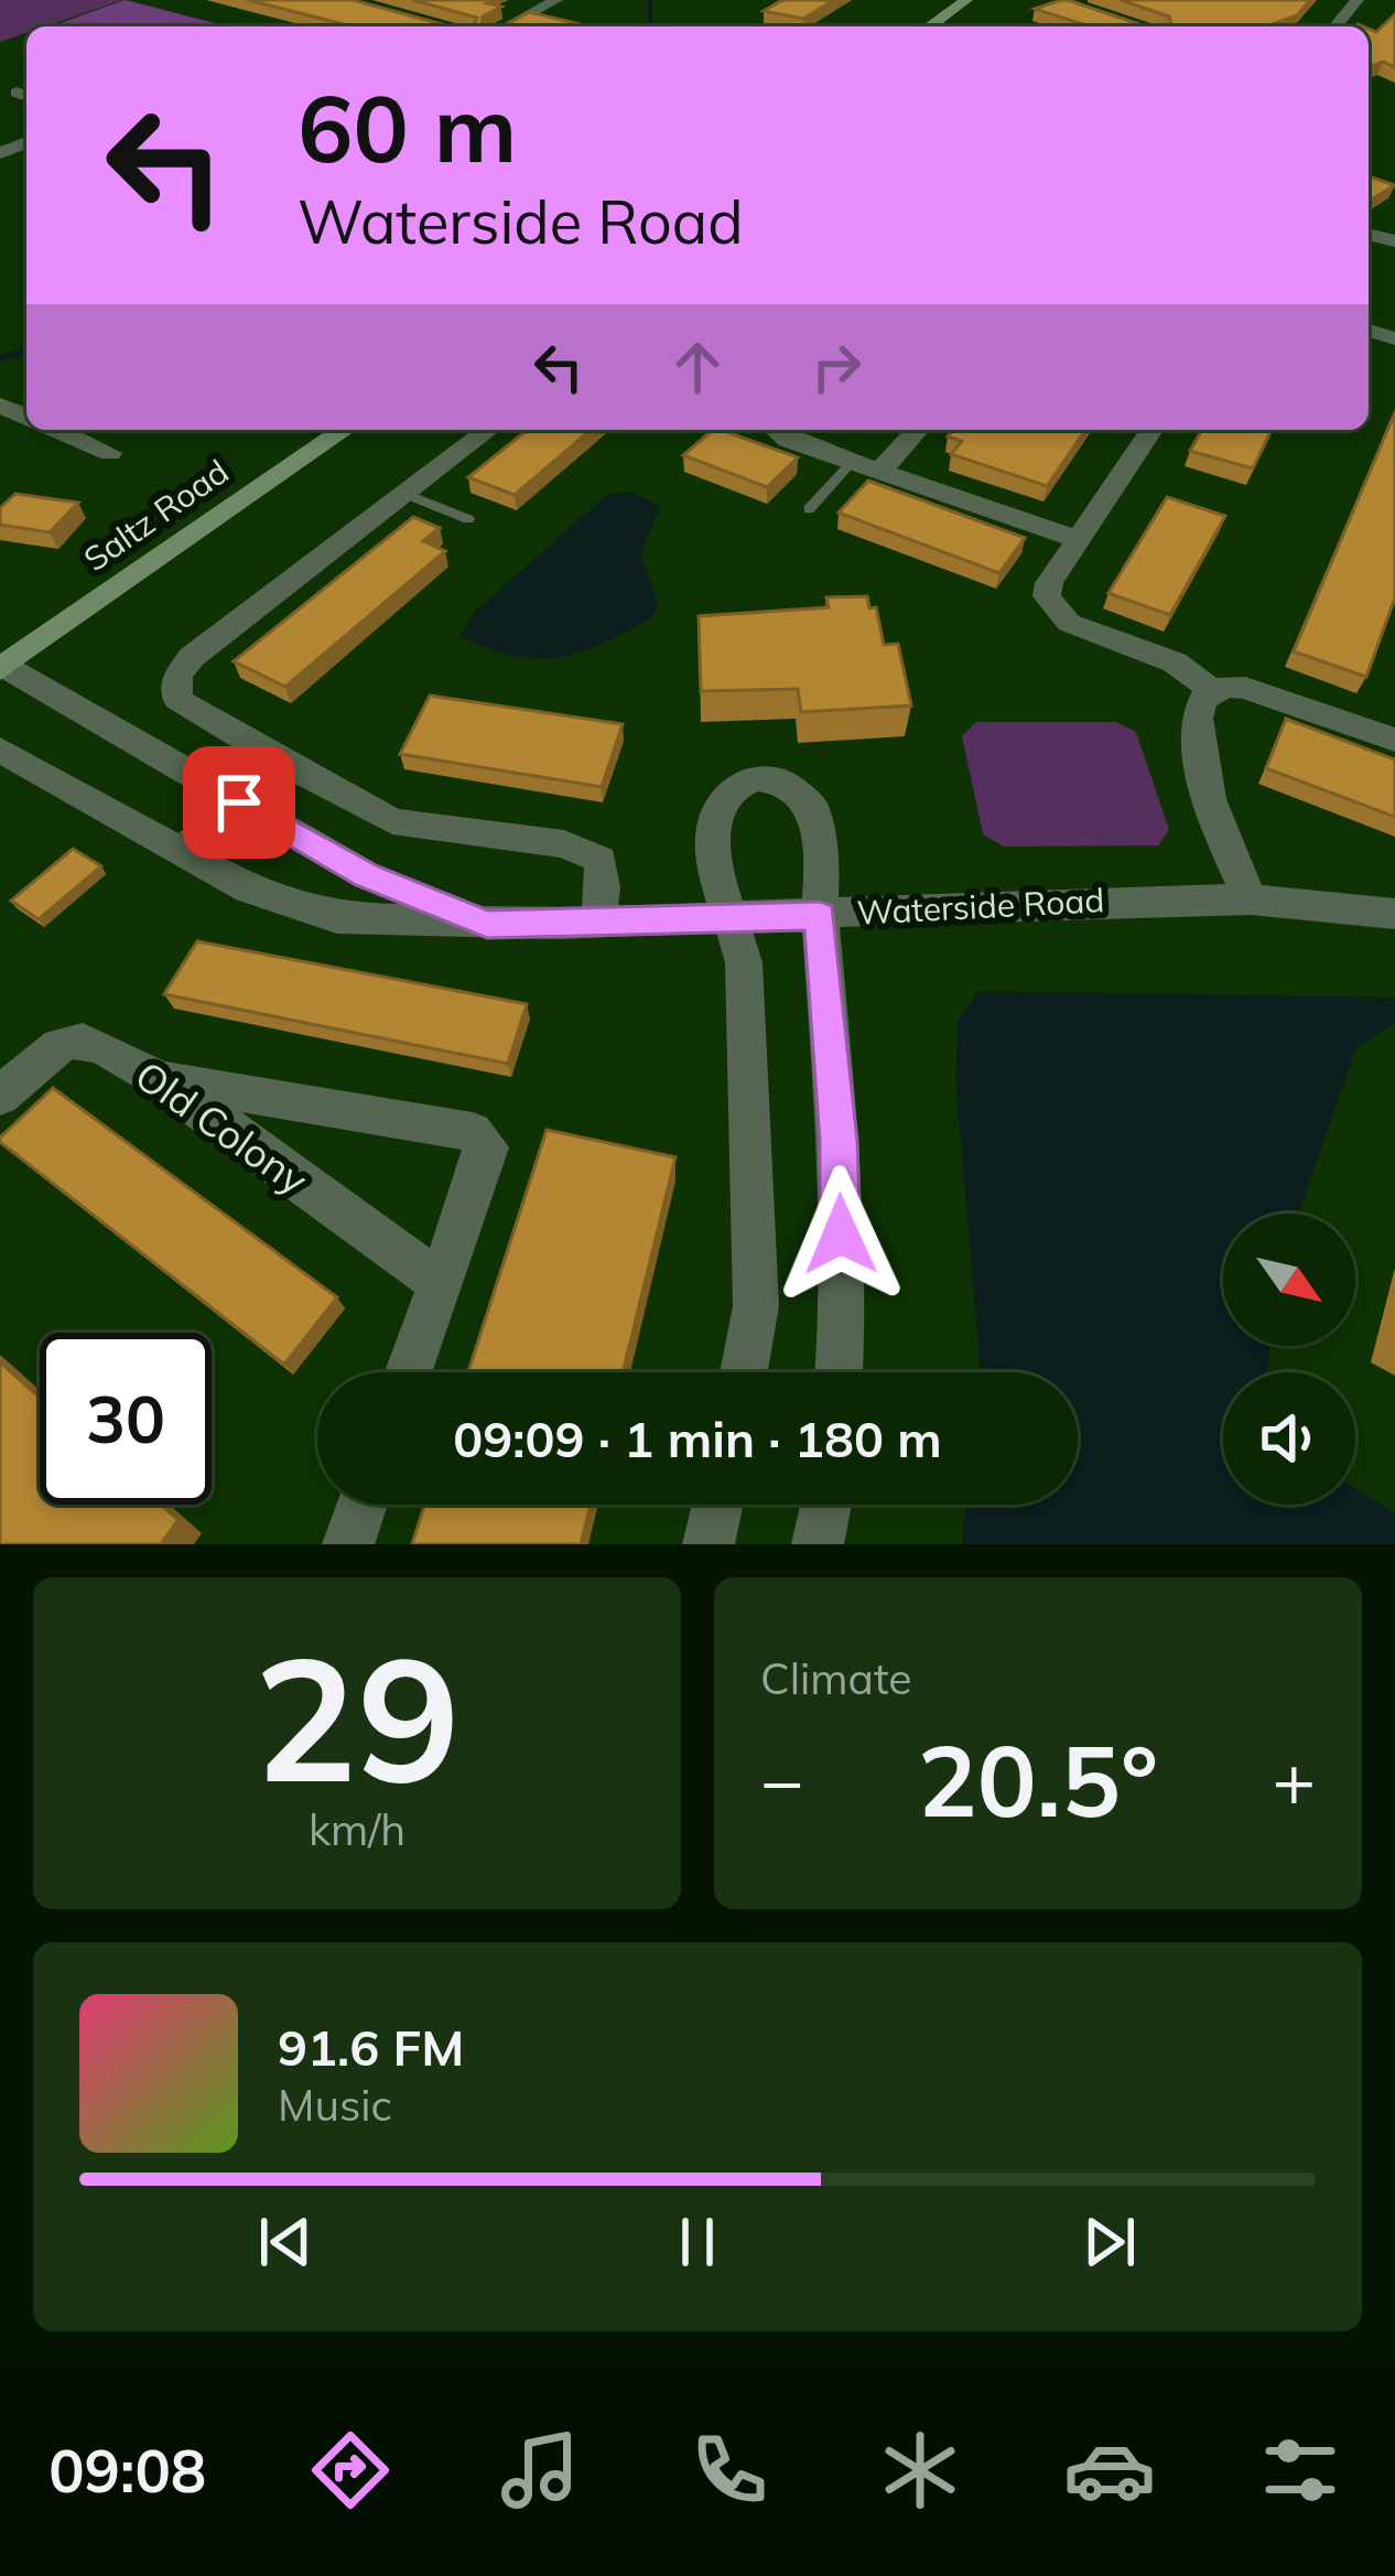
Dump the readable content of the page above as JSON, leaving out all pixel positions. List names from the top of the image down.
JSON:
{
  "streets": {
    "street": ["Saltz Road", "Waterside Road", "Old Colony"]
  },
  "crossings": [
    ["Saltz Road", "Waterside Road"]
  ],
  "north": "bottom right",
  "page": {
    "turn": ["60 m", "Waterside Road"],
    "limit": "30",
    "trip": "09:09 · 1 min · 180 m",
    "tile": [
      ["29", "km/h"],
      "Climate"
    ],
    "heat": ["−", "20.5°", "+"],
    "song": ["91.6 FM", "Music"],
    "tabs": "09:08"
  }
}
